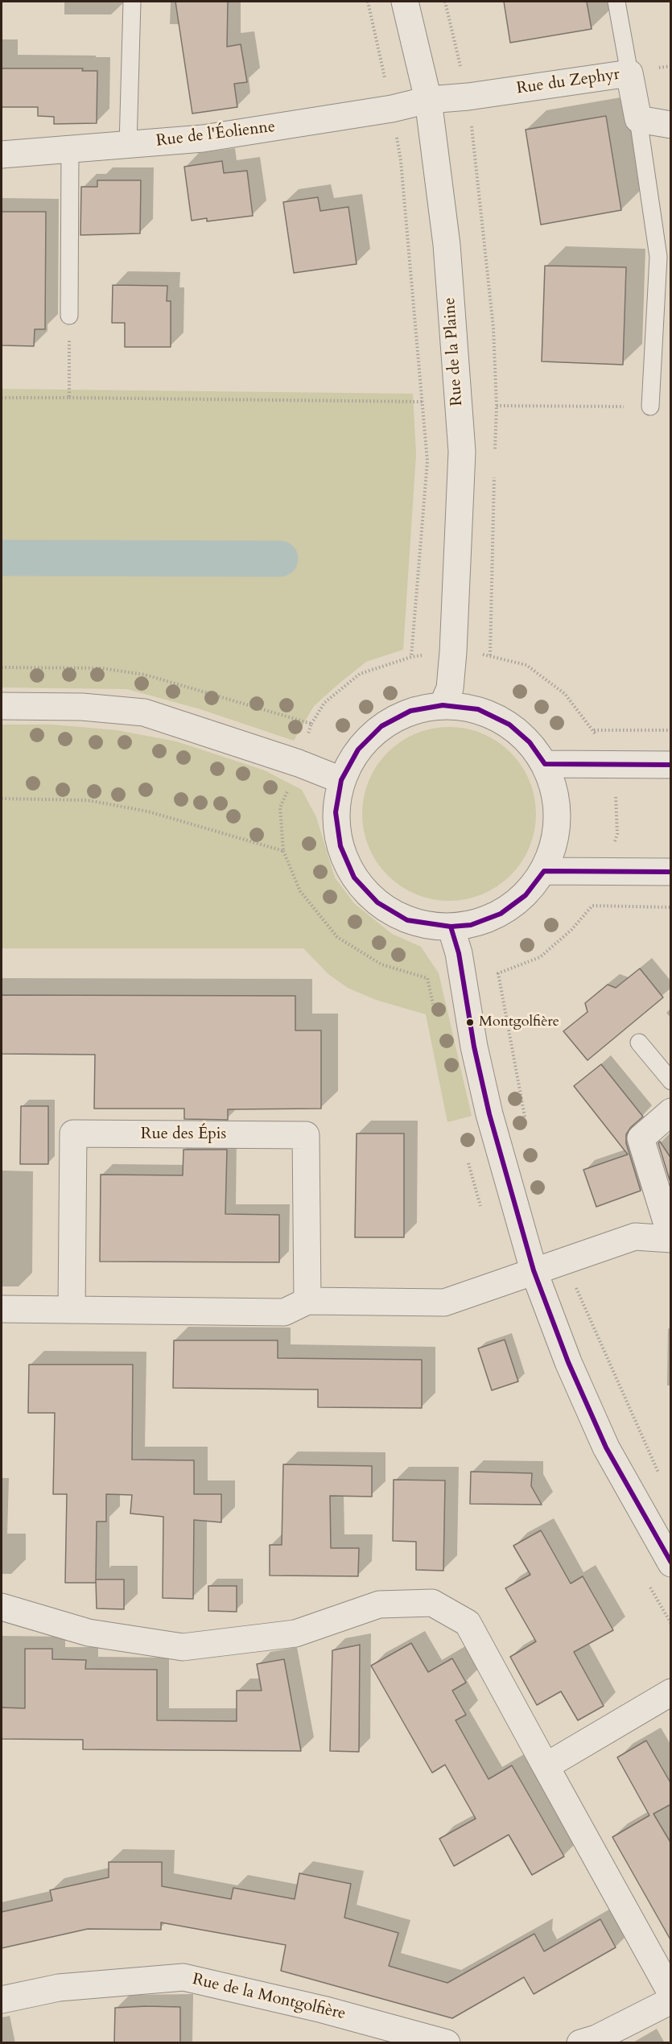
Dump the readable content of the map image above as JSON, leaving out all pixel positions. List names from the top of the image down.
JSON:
{
  "streets": {
    "street": [
      "Rue du Zephyr",
      "Rue de l'Éolienne",
      "Rue de la Plaine",
      "Rue des Épis",
      "Rue de la Montgolfière"
    ]
  },
  "crossings": [
    ["Rue du Zephyr", "Rue de l'Éolienne"],
    ["Rue du Zephyr", "Rue de la Plaine"],
    ["Rue de l'Éolienne", "Rue de la Plaine"]
  ],
  "places": ["Montgolfière"]
}
